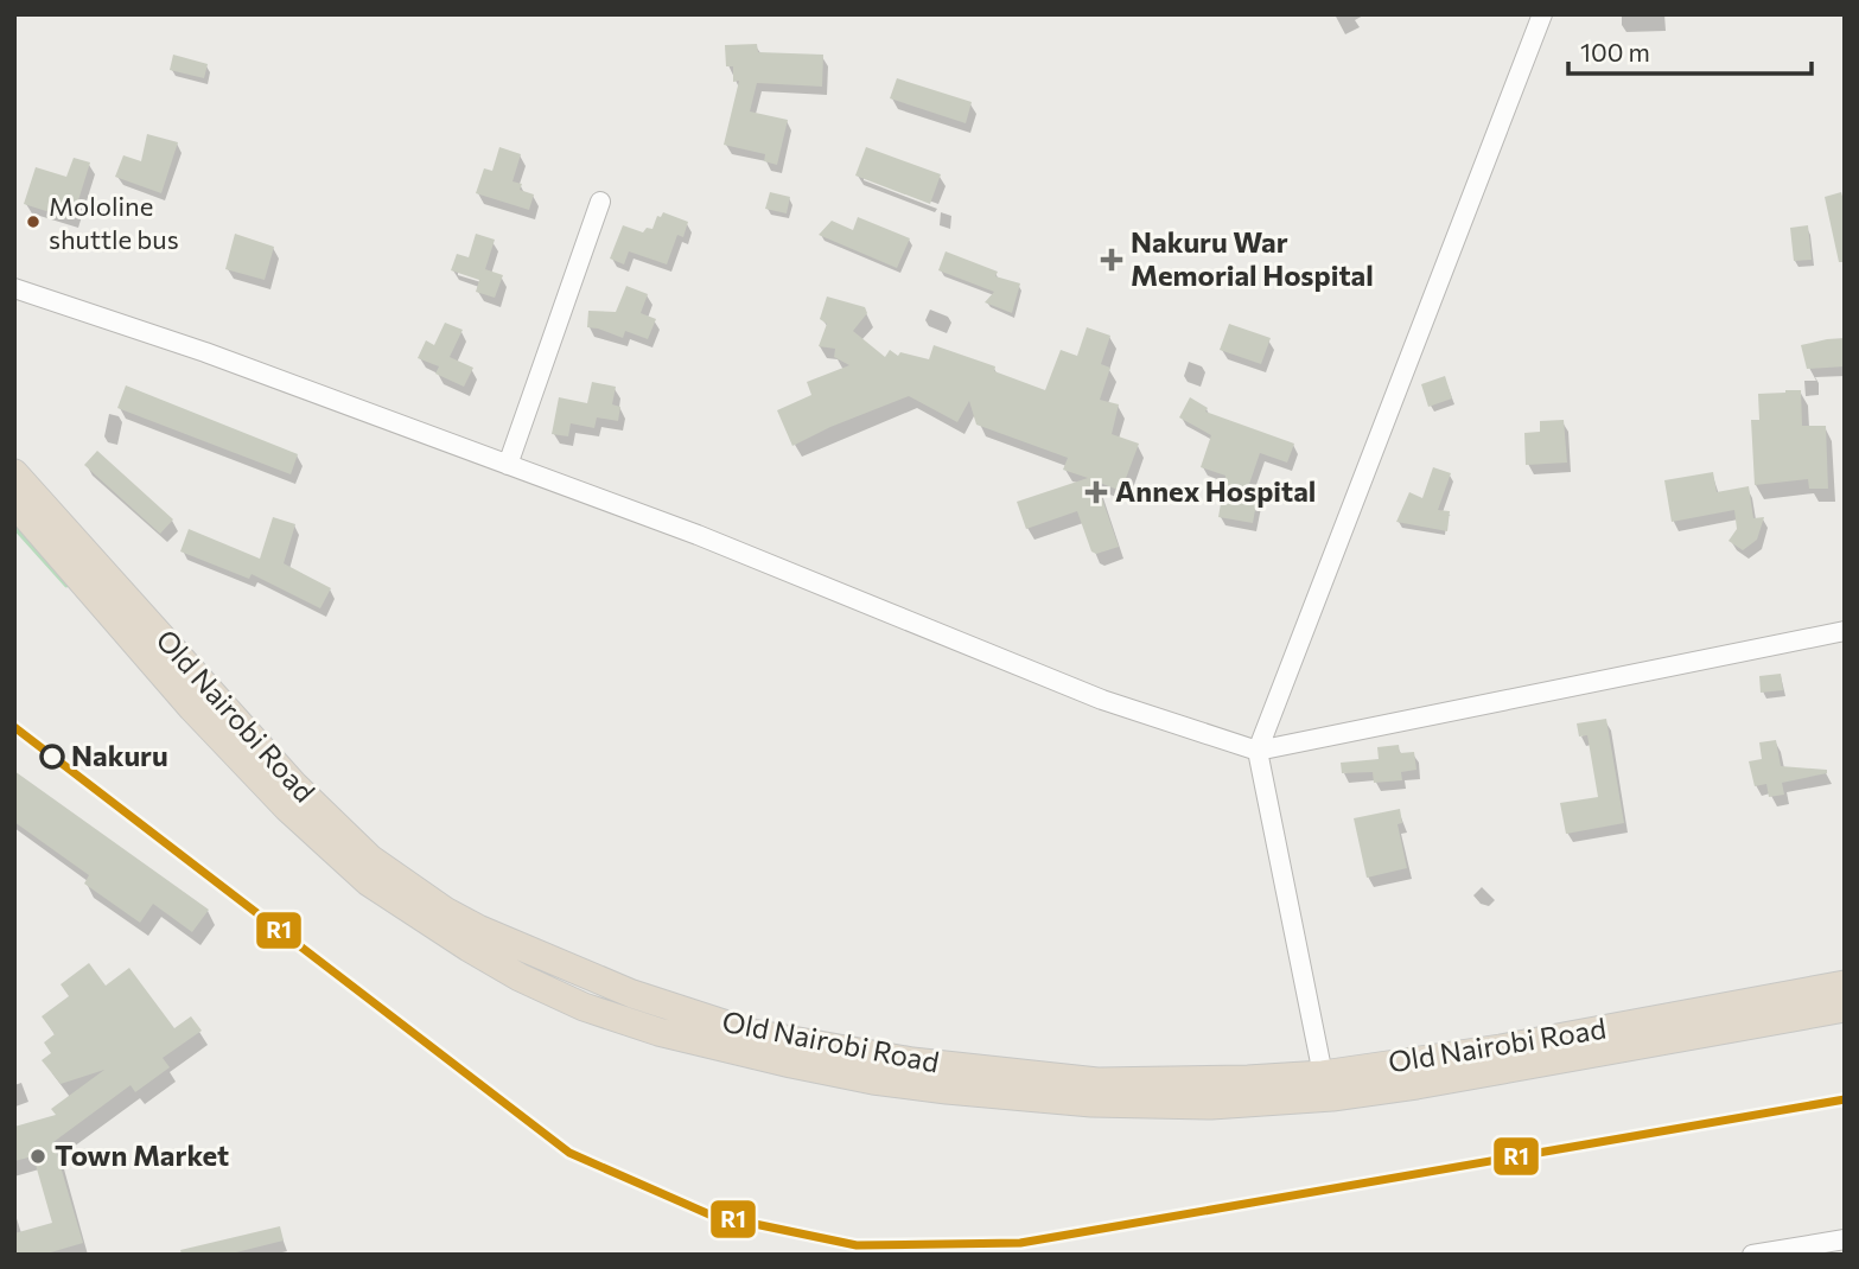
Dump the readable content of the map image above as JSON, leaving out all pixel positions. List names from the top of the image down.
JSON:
{
  "streets": {
    "highway": ["Old Nairobi Road"]
  },
  "places": {
    "other": ["Mololine shuttle bus", "Nakuru", "Town Market"],
    "health": ["Nakuru War Memorial Hospital", "Annex Hospital"]
  },
  "lines": ["transit line R1"],
  "scale_bar": "100 m"
}
